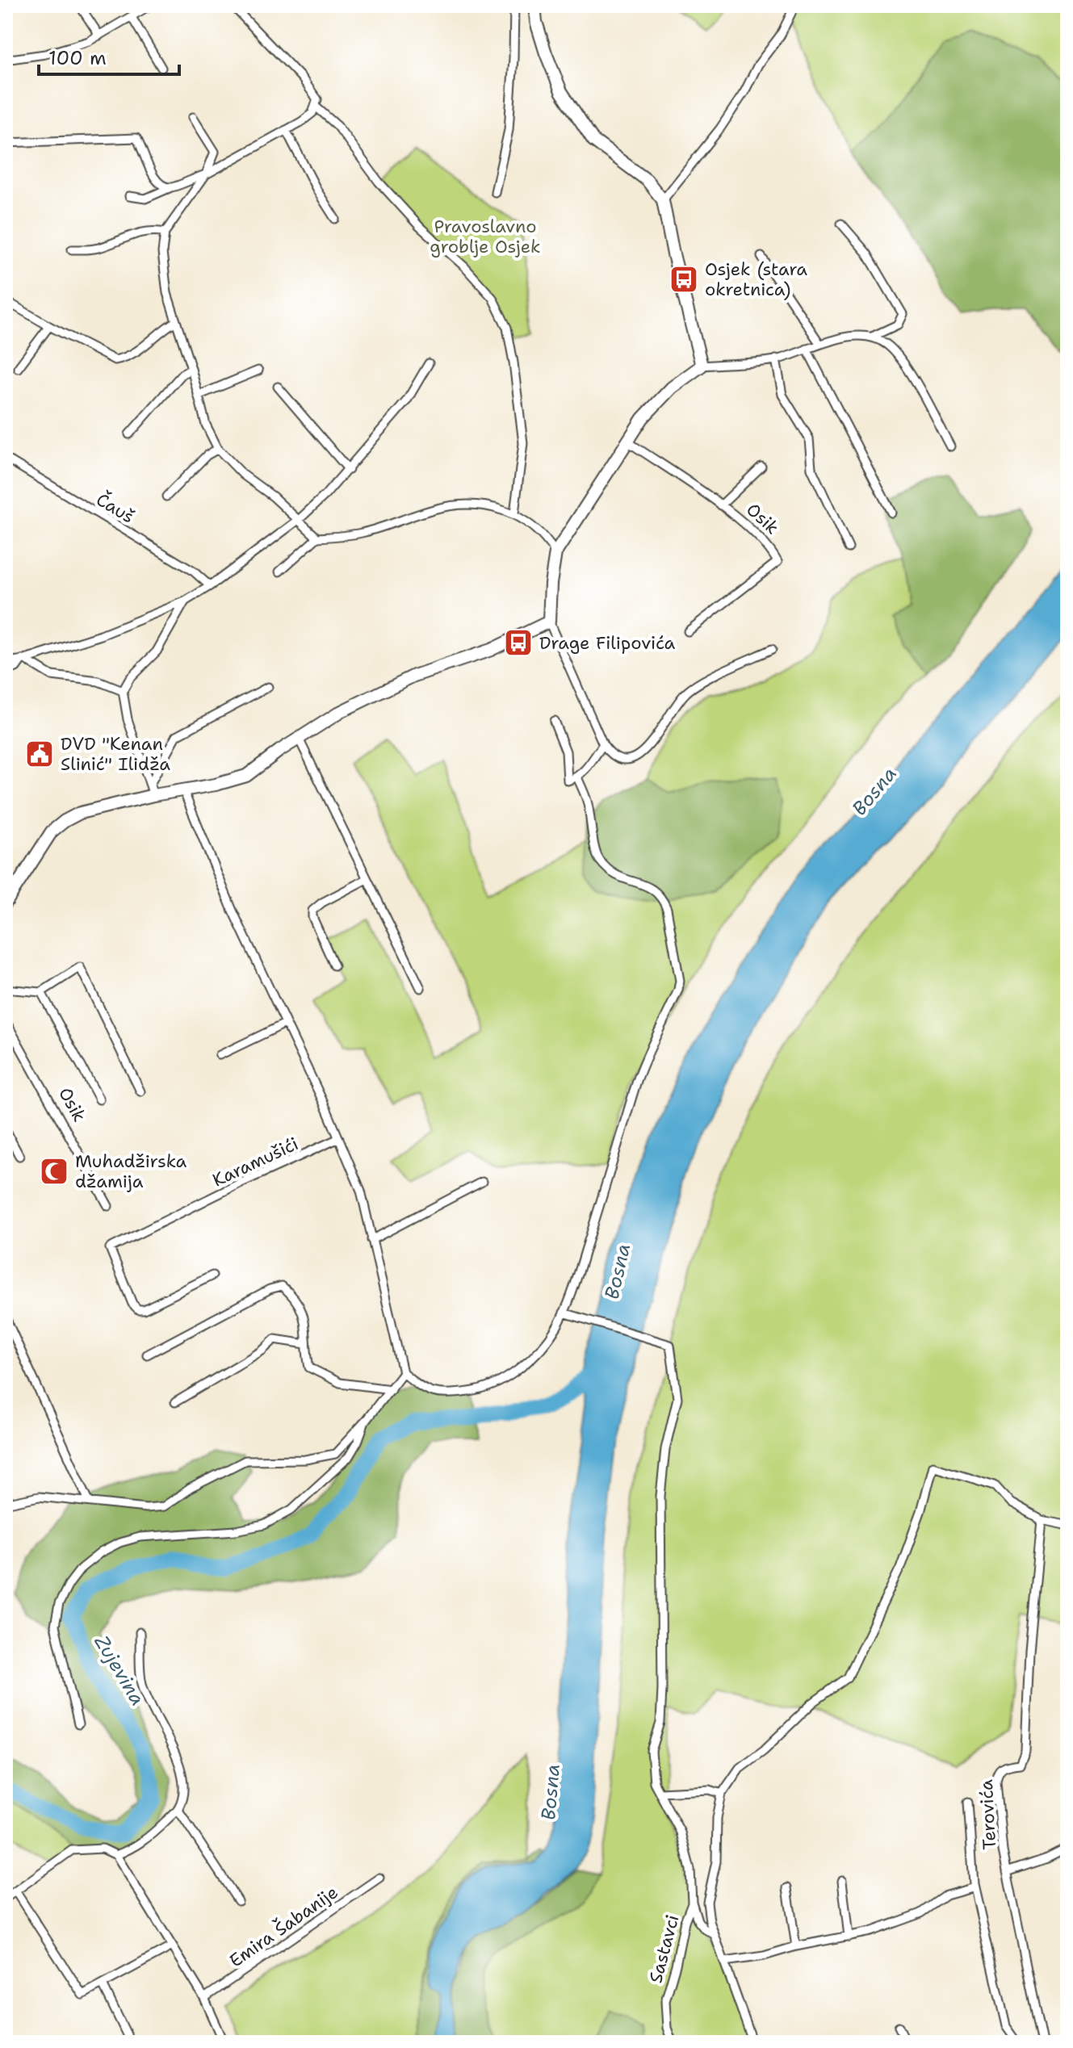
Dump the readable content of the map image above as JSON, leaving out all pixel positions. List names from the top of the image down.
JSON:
{
  "streets": {
    "street": [
      "Čauš",
      "Osik",
      "Karamušići",
      "Terovića",
      "Emira Šabanije",
      "Sastavci"
    ]
  },
  "water": ["Bosna", "Zujevina"],
  "parks": ["Pravoslavno groblje Osjek"],
  "places": {
    "bus stop": ["Osjek (stara okretnica)", "Drage Filipovića"],
    "public building": ["DVD \"Kenan Slinić\" Ilidža"],
    "mosque": ["Muhadžirska džamija"]
  },
  "scale_bar": "100 m"
}
